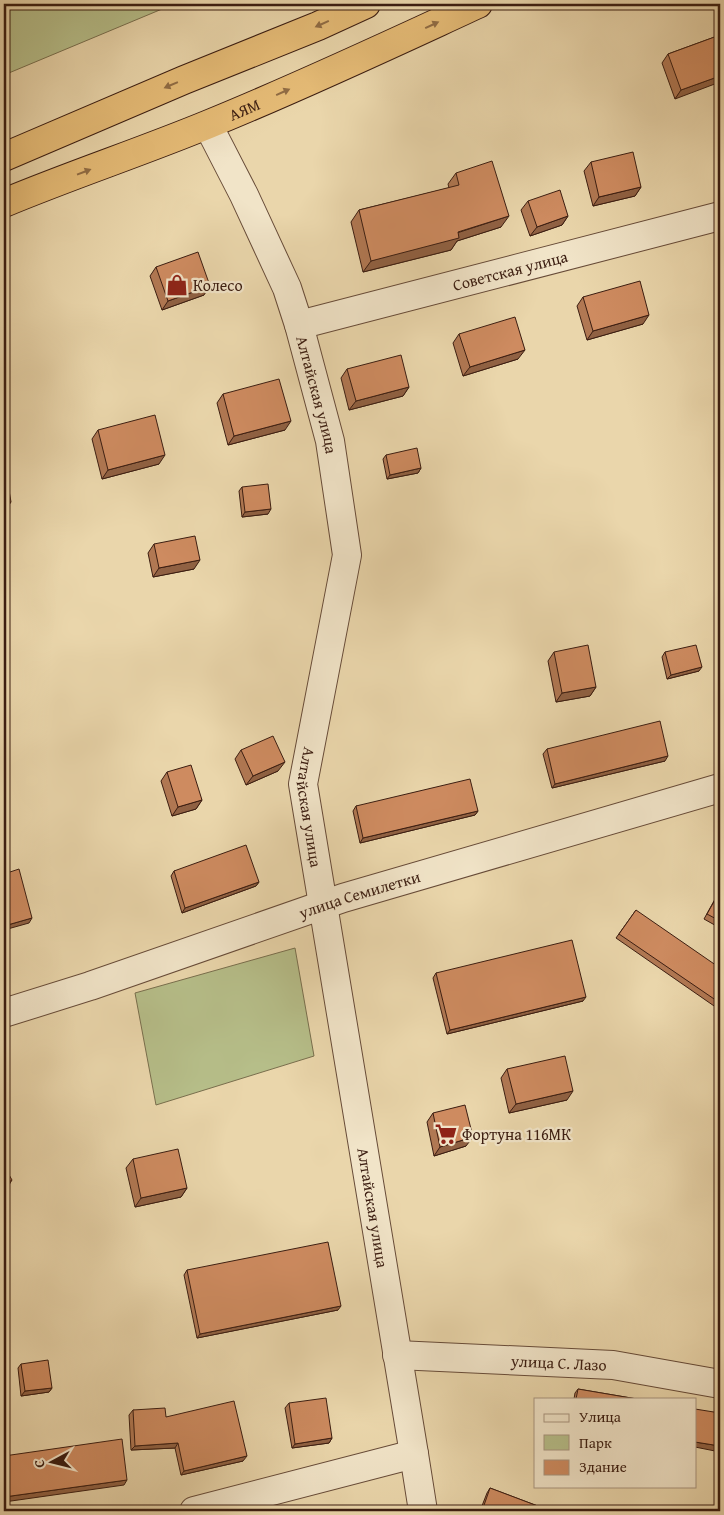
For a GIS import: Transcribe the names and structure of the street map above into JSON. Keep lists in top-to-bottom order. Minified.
{"streets":{"highway":["АЯМ"],"street":["Советская улица","Алтайская улица","улица Семилетки","улица С. Лазо"]},"crossings":[["АЯМ","Алтайская улица"],["Советская улица","Алтайская улица"],["Алтайская улица","улица Семилетки"],["Алтайская улица","улица С. Лазо"]],"places":{"shop":["Колесо"],"supermarket":["Фортуна 116МК"]},"legend":["Улица","Парк","Здание"],"north":"left"}
